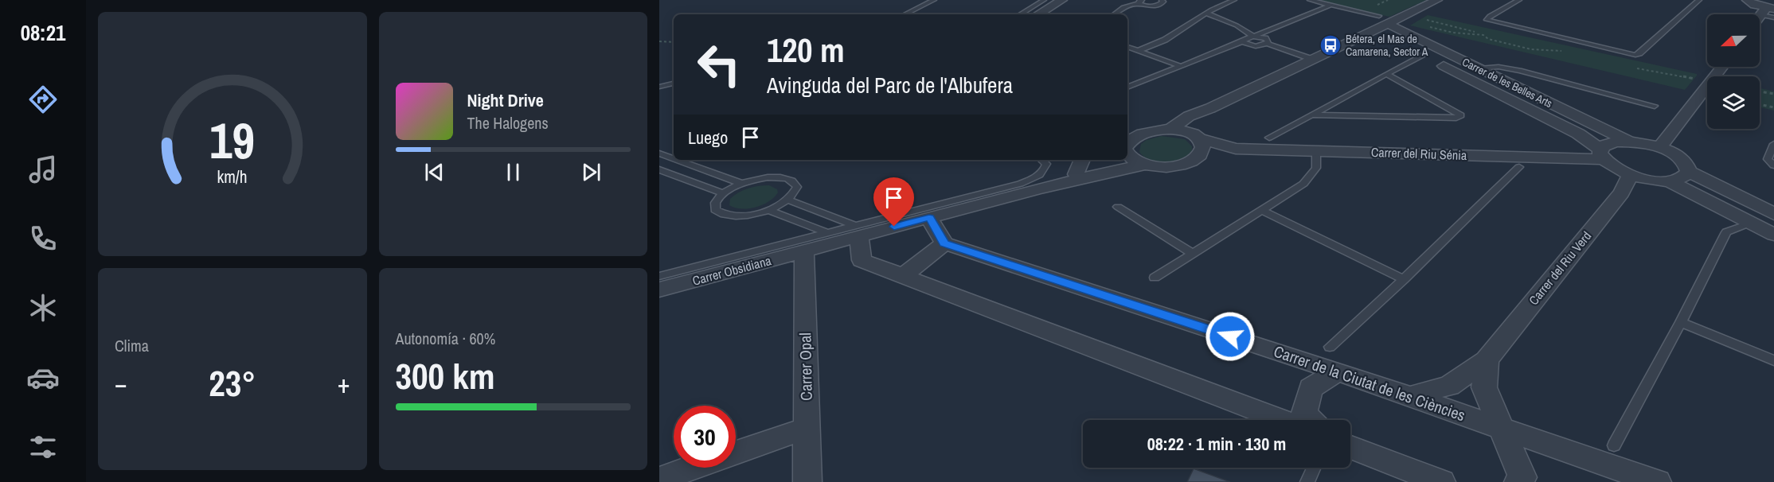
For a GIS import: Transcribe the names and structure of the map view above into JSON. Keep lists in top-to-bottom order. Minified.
{"streets":{"street":["Carrer de les Belles Arts","Carrer del Riu Sénia","Carrer del Riu Verd","Carrer Obsidiana","Carrer Opal","Carrer de la Ciutat de les Ciències"]},"crossings":[["Carrer de les Belles Arts","Carrer del Riu Sénia"],["Carrer de les Belles Arts","Carrer del Riu Verd"],["Carrer del Riu Verd","Carrer de la Ciutat de les Ciències"],["Carrer Obsidiana","Carrer Opal"]],"places":{"bus stop":["Bétera, el Mas de Camarena, Sector A"]},"north":"left","page":{"tabs":"08:21","turn":["120 m","Avinguda del Parc de l'Albufera"],"song":["Night Drive","The Halogens"],"then":"Luego","tile":["Clima",["Autonomía · 60%","300 km"]],"heat":["−","23°","+"],"limit":"30","trip":"08:22 · 1 min · 130 m","gauge":["19","km/h"]}}
